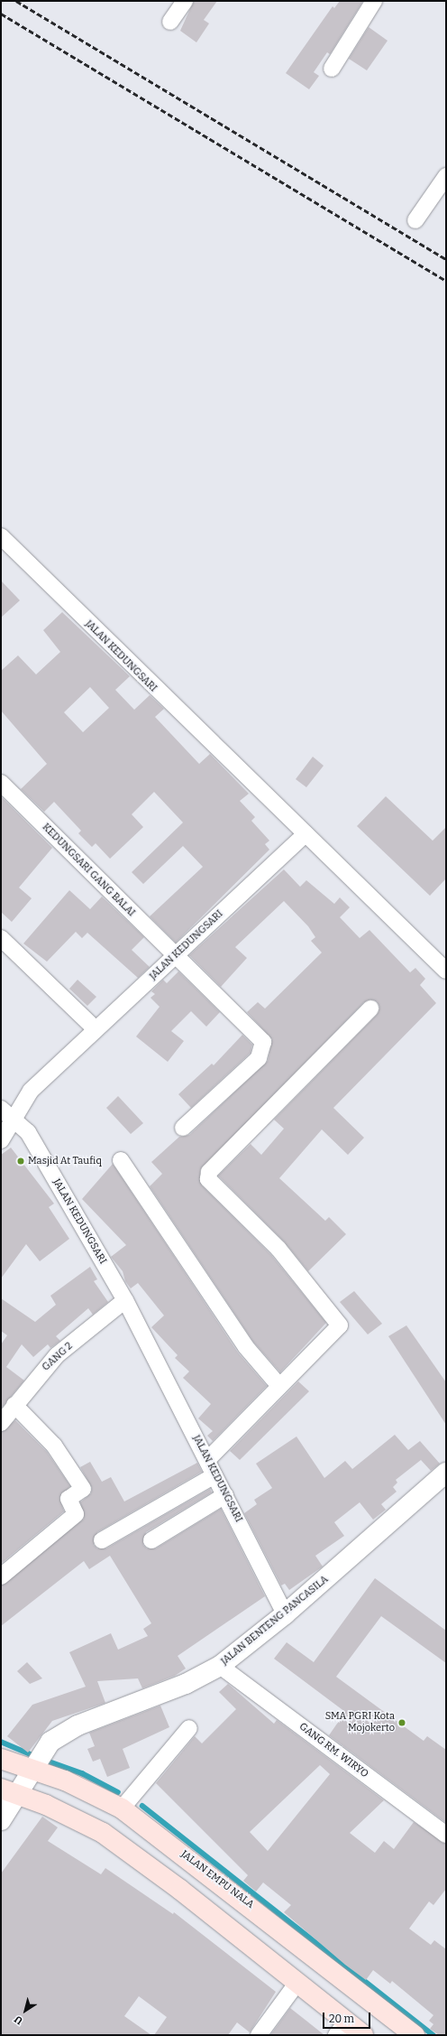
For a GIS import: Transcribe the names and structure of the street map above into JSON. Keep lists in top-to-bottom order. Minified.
{"streets":{"main road":["JALAN EMPU NALA"],"street":["JALAN KEDUNGSARI","KEDUNGSARI GANG BALAI","GANG 2","JALAN BENTENG PANCASILA","GANG RM. WIRYO"]},"crossings":[["JALAN KEDUNGSARI","KEDUNGSARI GANG BALAI"],["JALAN KEDUNGSARI","GANG 2"],["JALAN KEDUNGSARI","JALAN BENTENG PANCASILA"],["JALAN BENTENG PANCASILA","GANG RM. WIRYO"],["JALAN BENTENG PANCASILA","JALAN EMPU NALA"]],"places":["Masjid At Taufiq","SMA PGRI Kota Mojokerto"],"scale_bar":"20 m","north":"bottom left"}
